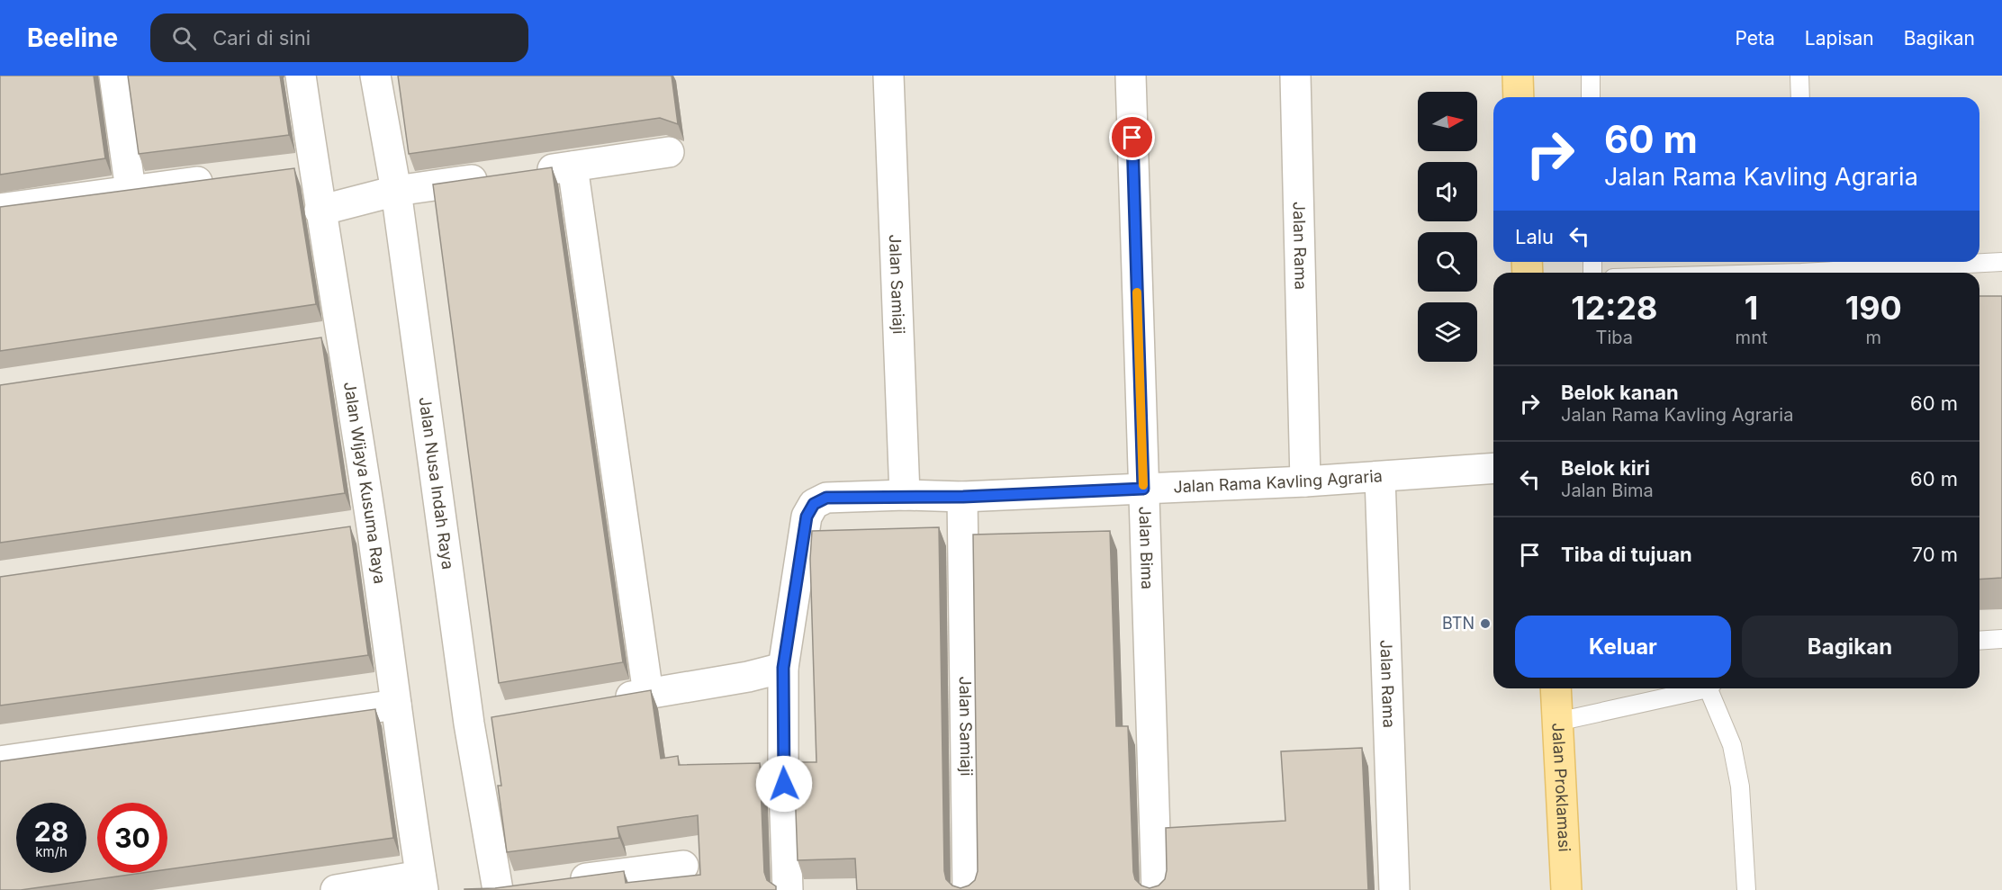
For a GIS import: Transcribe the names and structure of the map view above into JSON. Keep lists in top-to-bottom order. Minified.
{"streets":{"main road":["Jalan Proklamasi"],"street":["Jalan Rama","Jalan Samiaji","Jalan Rama Kavling Agraria","Jalan Wijaya Kusuma Raya","Jalan Nusa Indah Raya","Jalan Bima"]},"crossings":[["Jalan Rama","Jalan Rama Kavling Agraria"],["Jalan Samiaji","Jalan Rama Kavling Agraria"],["Jalan Rama Kavling Agraria","Jalan Bima"]],"places":["BTN"],"north":"right","page":{"header":"Beeline","search":"Cari di sini","nav":["Peta","Lapisan","Bagikan"],"turn":["60 m","Jalan Rama Kavling Agraria"],"then":"Lalu","eta":["12:28","Tiba","1","mnt","190","m"],"list":[{"name":"Belok kanan","note":"Jalan Rama Kavling Agraria","value":"60 m"},{"name":"Belok kiri","note":"Jalan Bima","value":"60 m"},{"name":"Tiba di tujuan","value":"70 m"}],"buttons":["Keluar","Bagikan"],"speed":"28 km/h","limit":"30"}}
